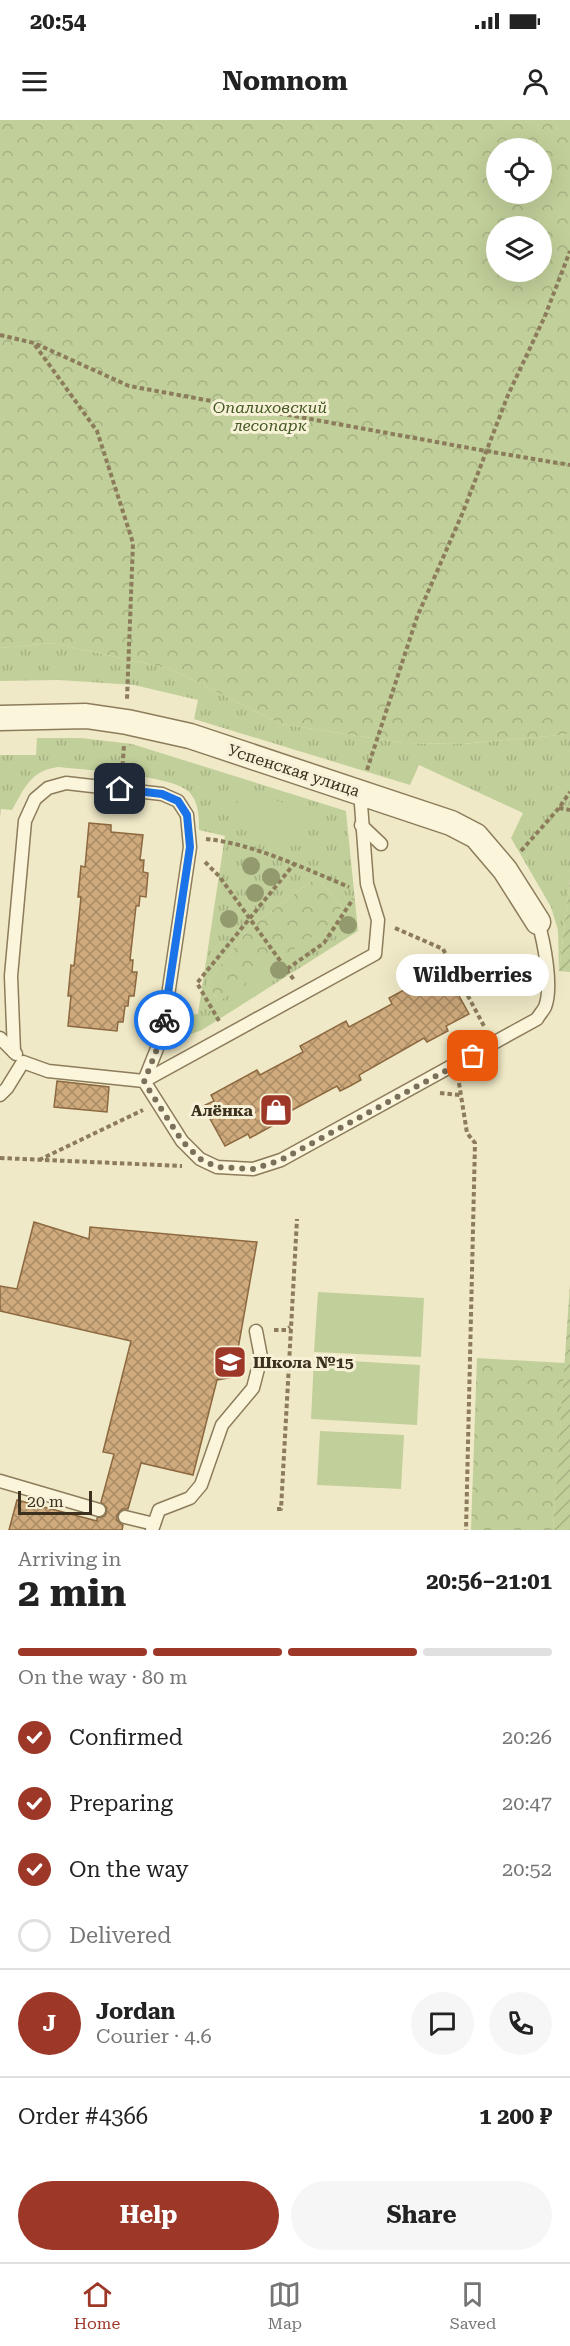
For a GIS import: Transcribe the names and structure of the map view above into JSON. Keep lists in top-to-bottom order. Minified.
{"streets":{"street":["Успенская улица"]},"parks":["Опалиховский лесопарк"],"places":{"other":["Wildberries"],"shop":["Алёнка"],"school or university":["Школа №15"]},"scale_bar":"20 m","page":{"status":"20:54","header":"Nomnom","bubble":"Wildberries","scale":"20 m","heading":["2 min","Arriving in","20:56–21:01"],"panel":["Jordan","Courier · 4.6","Order #4366","1 200 ₽"],"bar":"On the way · 80 m","list":[["Confirmed","20:26"],["Preparing","20:47"],["On the way","20:52"],"Delivered"],"round":"J","buttons":["Help","Share"],"tabs":["Home","Map","Saved"]}}
